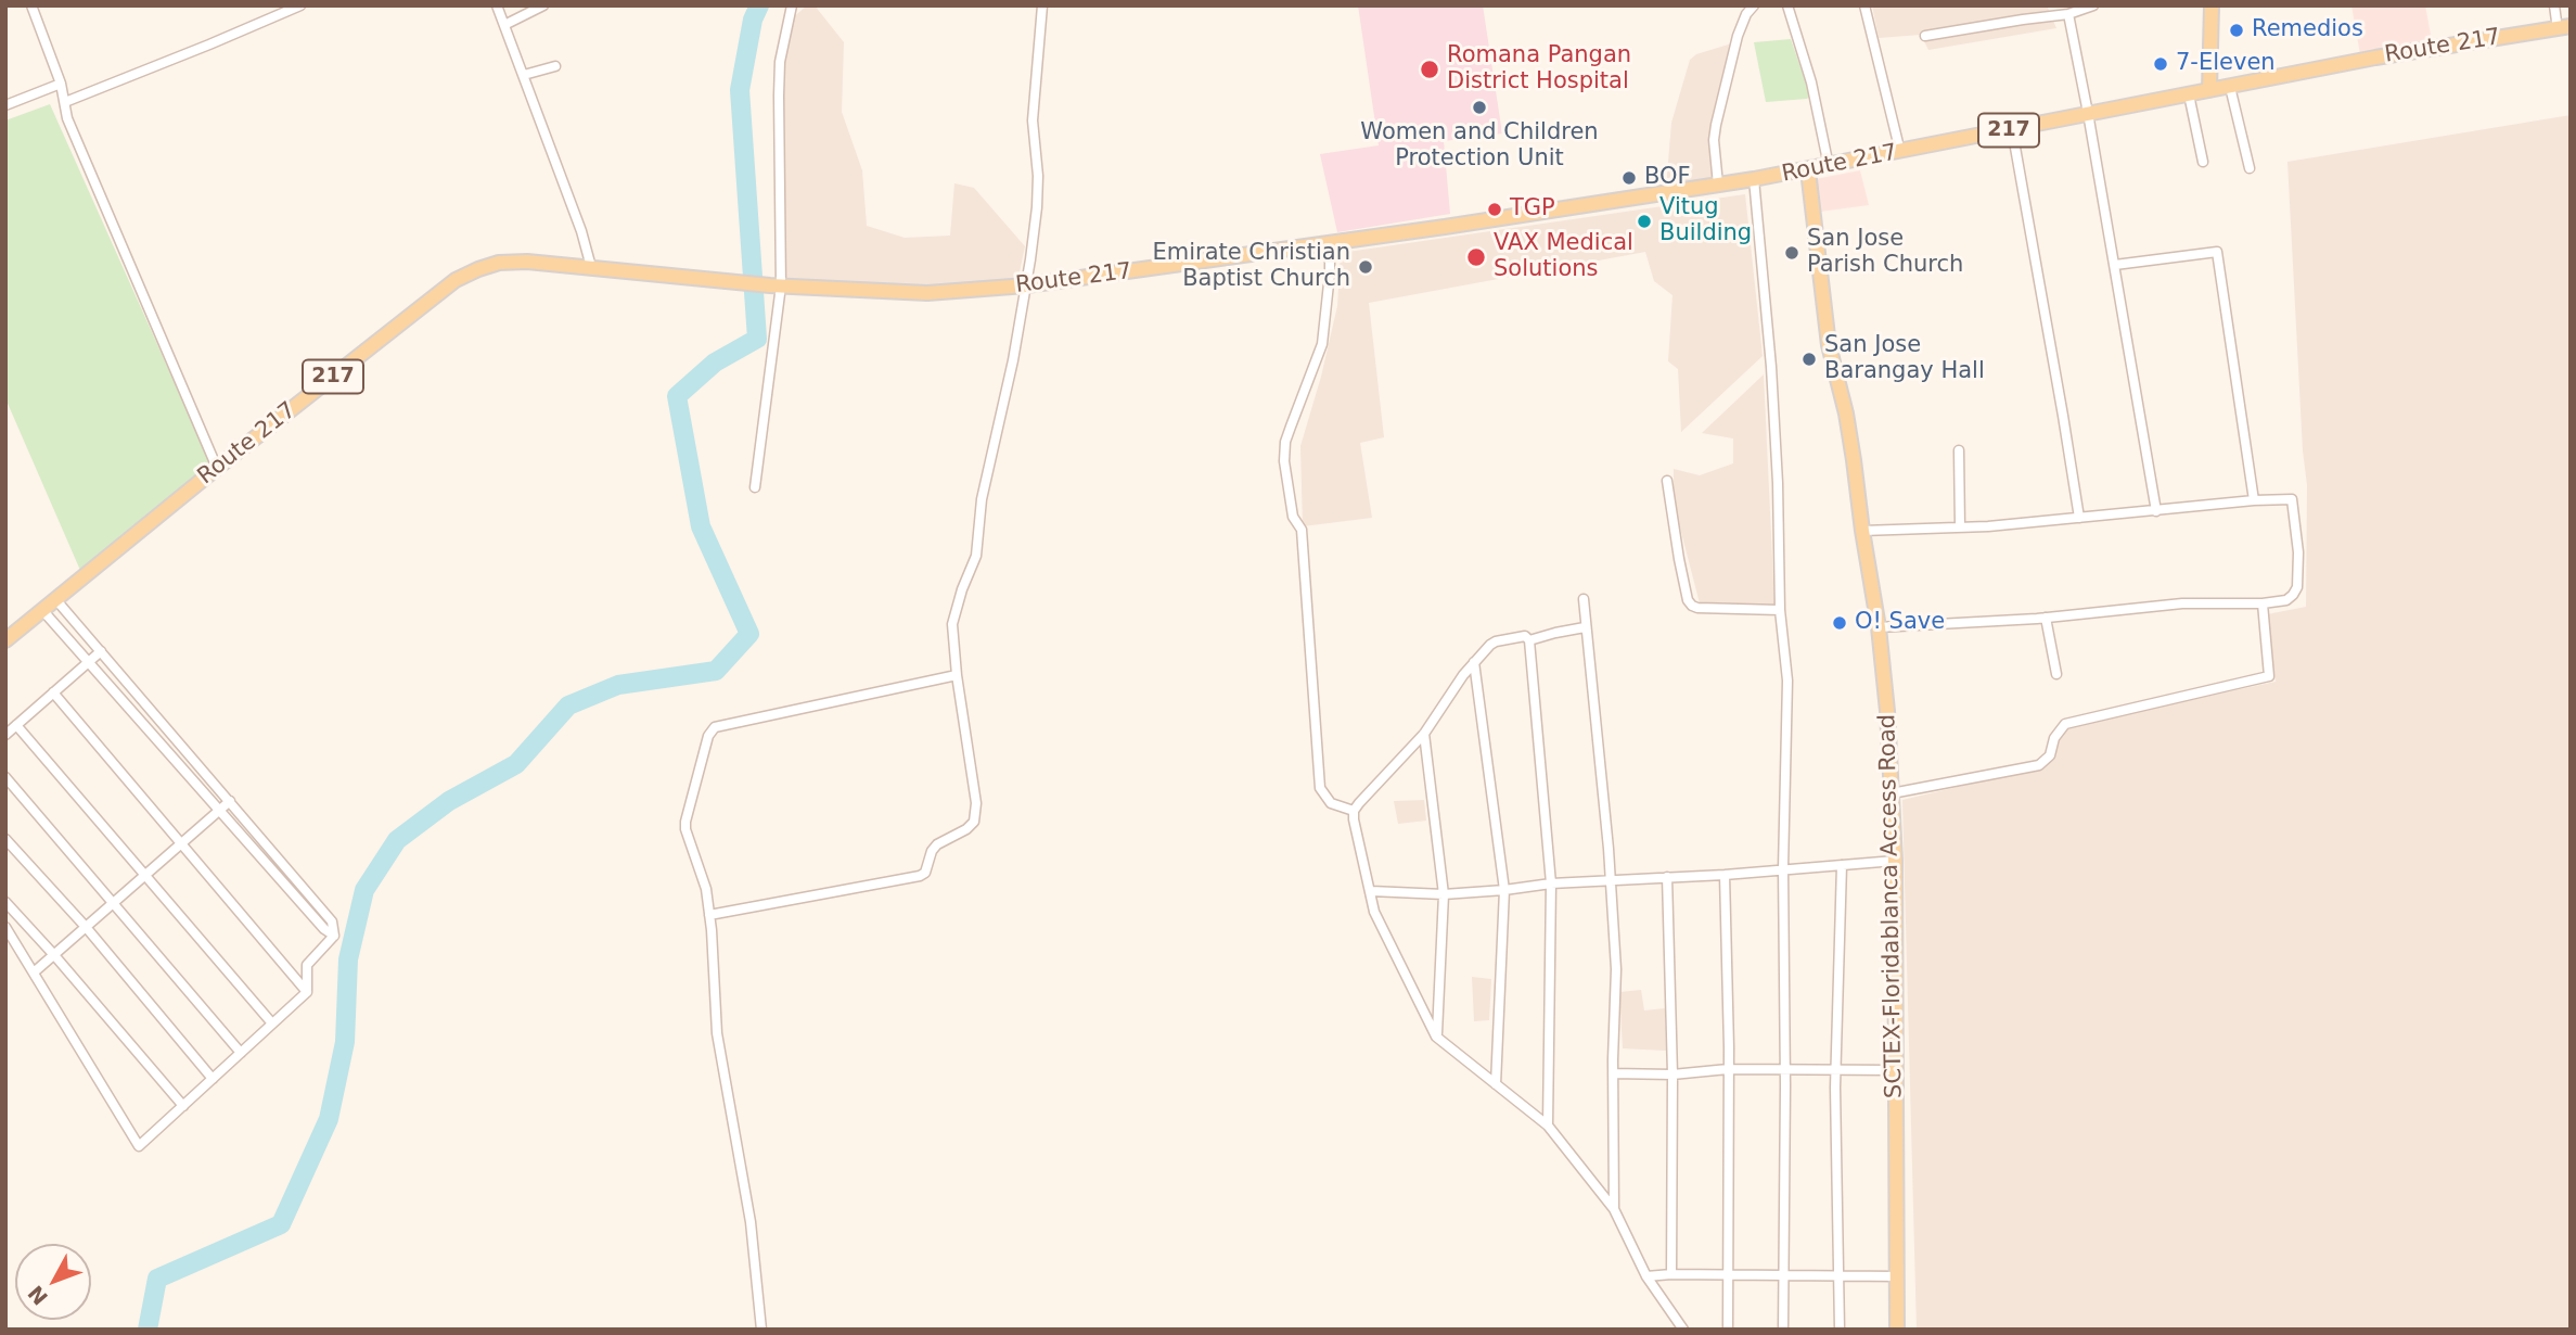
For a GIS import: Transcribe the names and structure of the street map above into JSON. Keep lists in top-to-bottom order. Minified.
{"streets":{"main road":["Route 217","217","SCTEX-Floridablanca Access Road"]},"crossings":[["Route 217","SCTEX-Floridablanca Access Road"]],"places":["Remedios","7-Eleven","Romana Pangan District Hospital","Women and Children Protection Unit","BOF","TGP","Vitug Building","San Jose Parish Church","VAX Medical Solutions","Emirate Christian Baptist Church","San Jose Barangay Hall","O! Save"],"north":"bottom left"}
